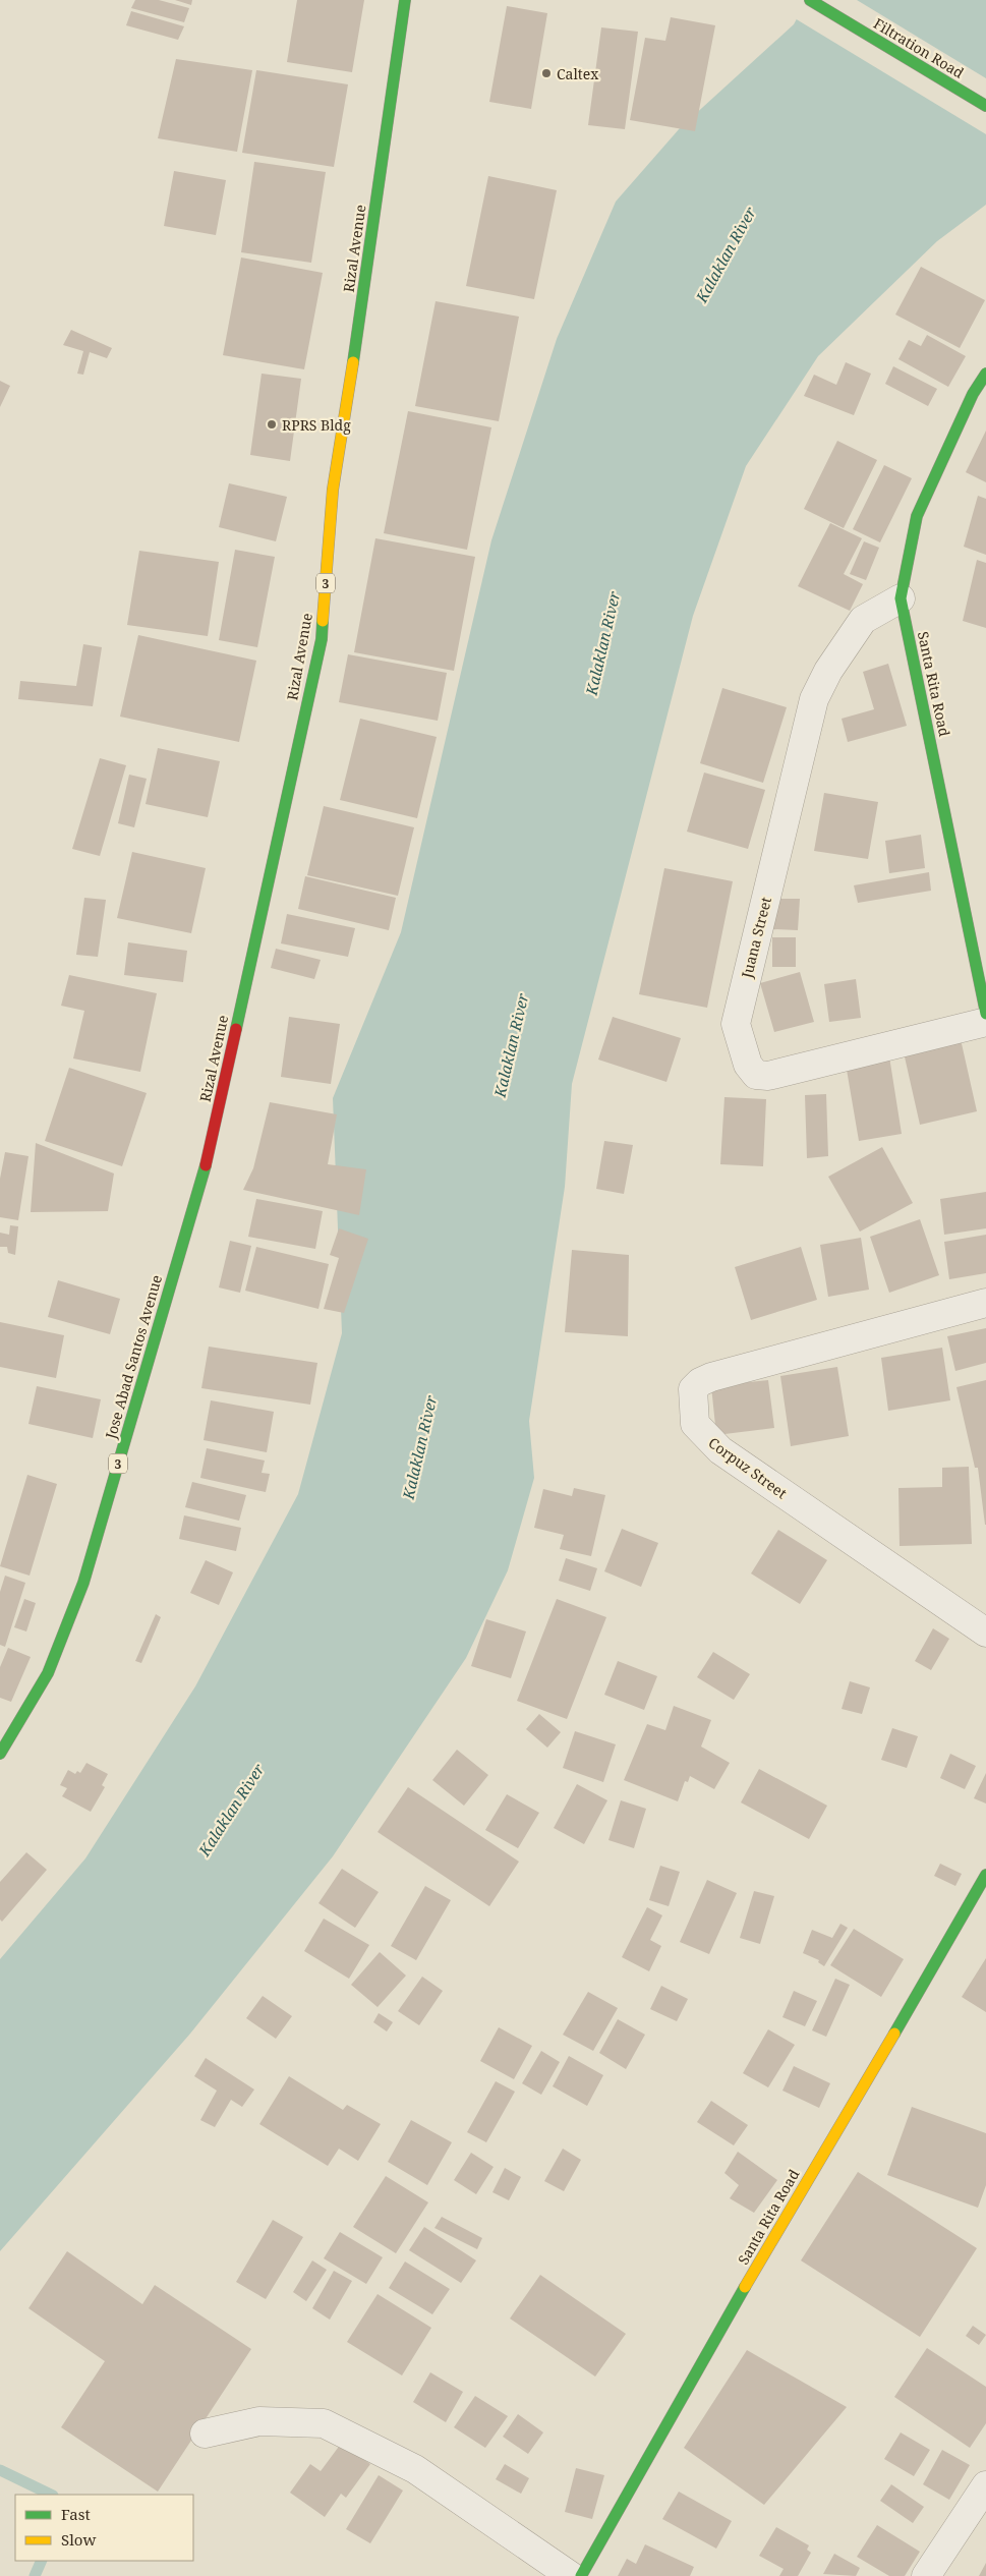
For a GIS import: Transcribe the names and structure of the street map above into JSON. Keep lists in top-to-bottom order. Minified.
{"streets":{"main road":["Filtration Road","Rizal Avenue","3","Santa Rita Road","Jose Abad Santos Avenue"],"street":["Juana Street","Corpuz Street"]},"crossings":[["Rizal Avenue","Jose Abad Santos Avenue"],["Santa Rita Road","Juana Street"]],"water":["Kalaklan River"],"places":["Caltex","RPRS Bldg"],"legend":["Fast","Slow"]}
